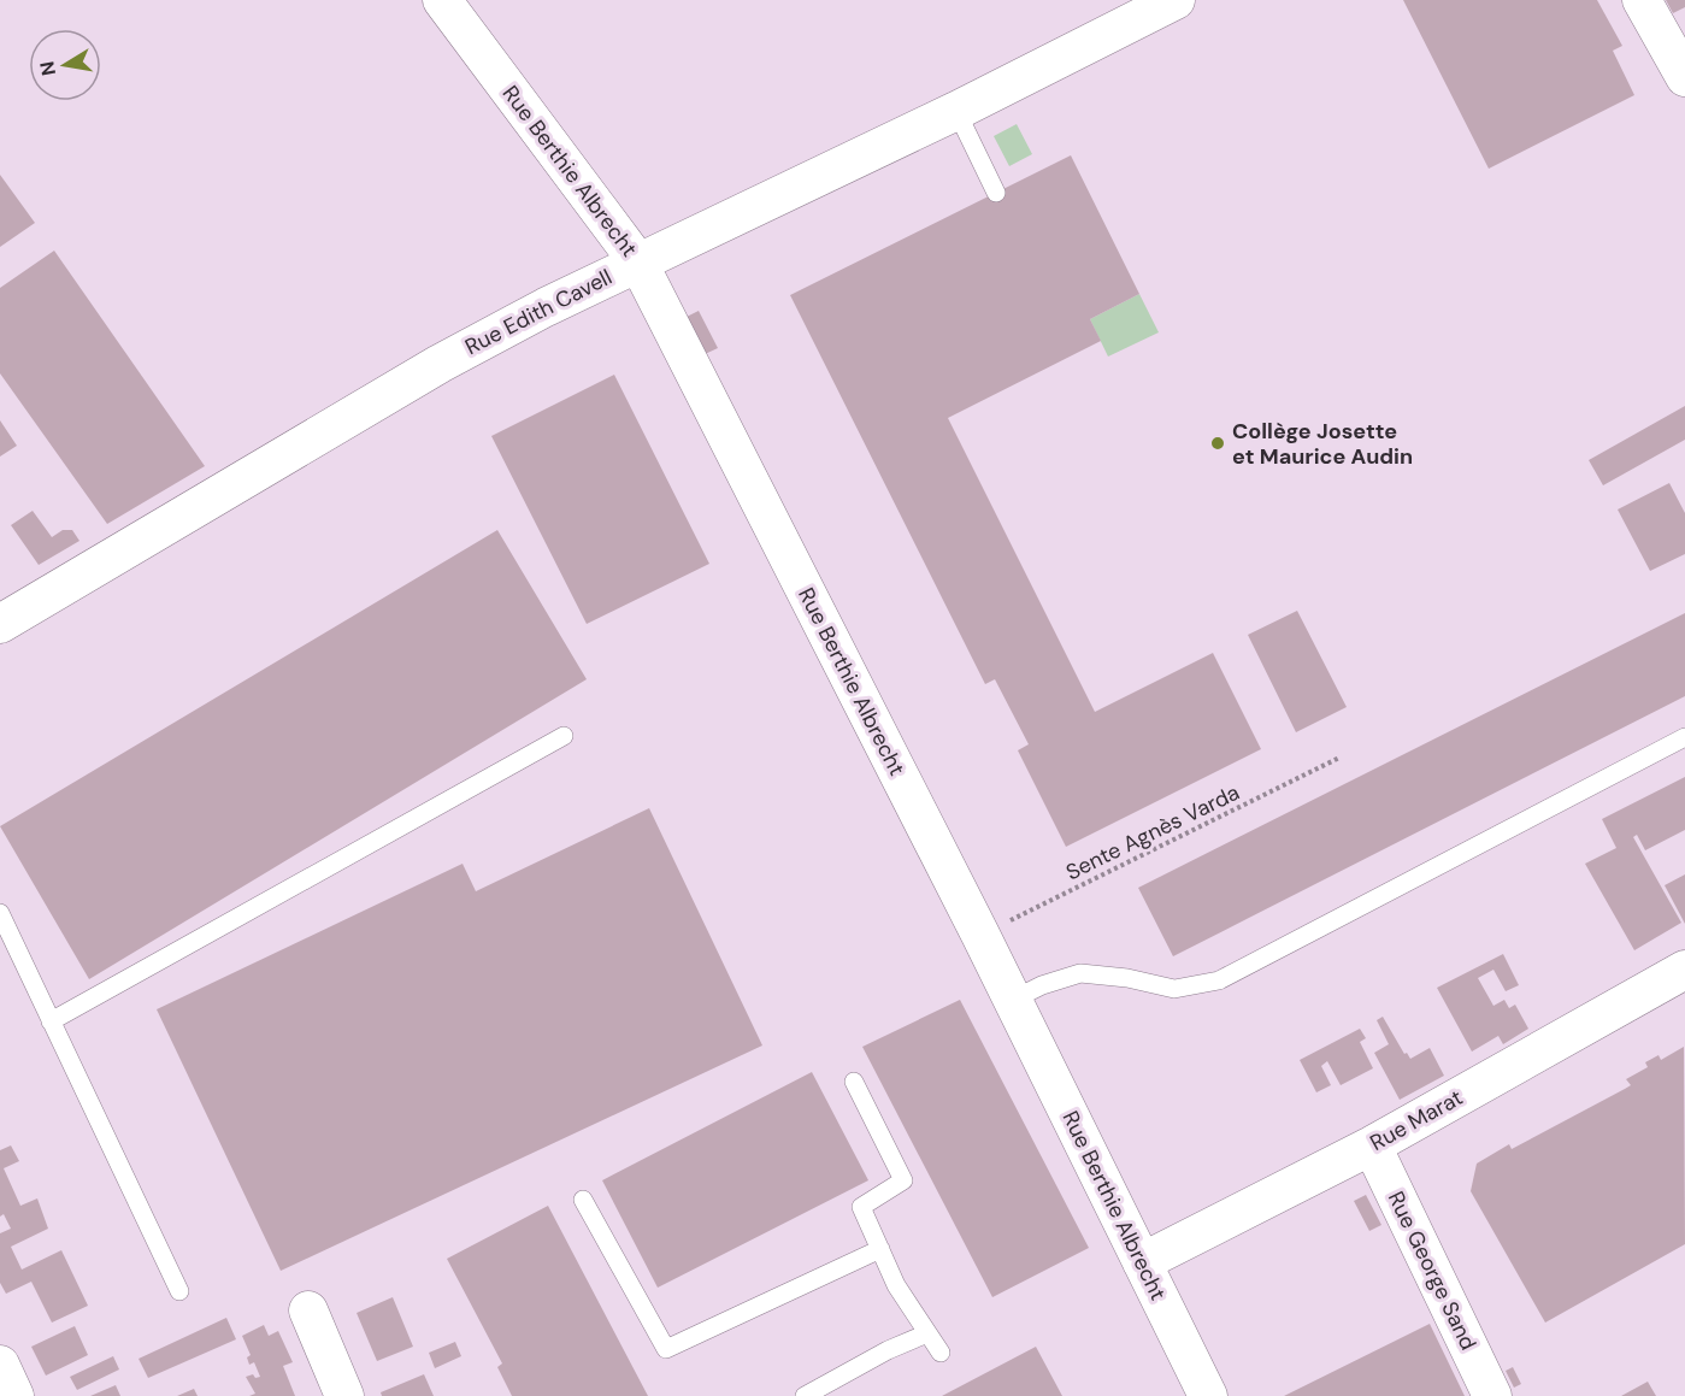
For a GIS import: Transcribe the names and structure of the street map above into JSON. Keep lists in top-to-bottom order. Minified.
{"streets":{"street":["Rue Berthie Albrecht","Rue Edith Cavell","Rue Marat","Rue George Sand"],"path":["Sente Agnès Varda"]},"crossings":[["Rue Berthie Albrecht","Rue Edith Cavell"],["Rue Berthie Albrecht","Sente Agnès Varda"],["Rue Berthie Albrecht","Rue Marat"],["Rue Marat","Rue George Sand"]],"places":["Collège Josette et Maurice Audin"],"north":"left"}
